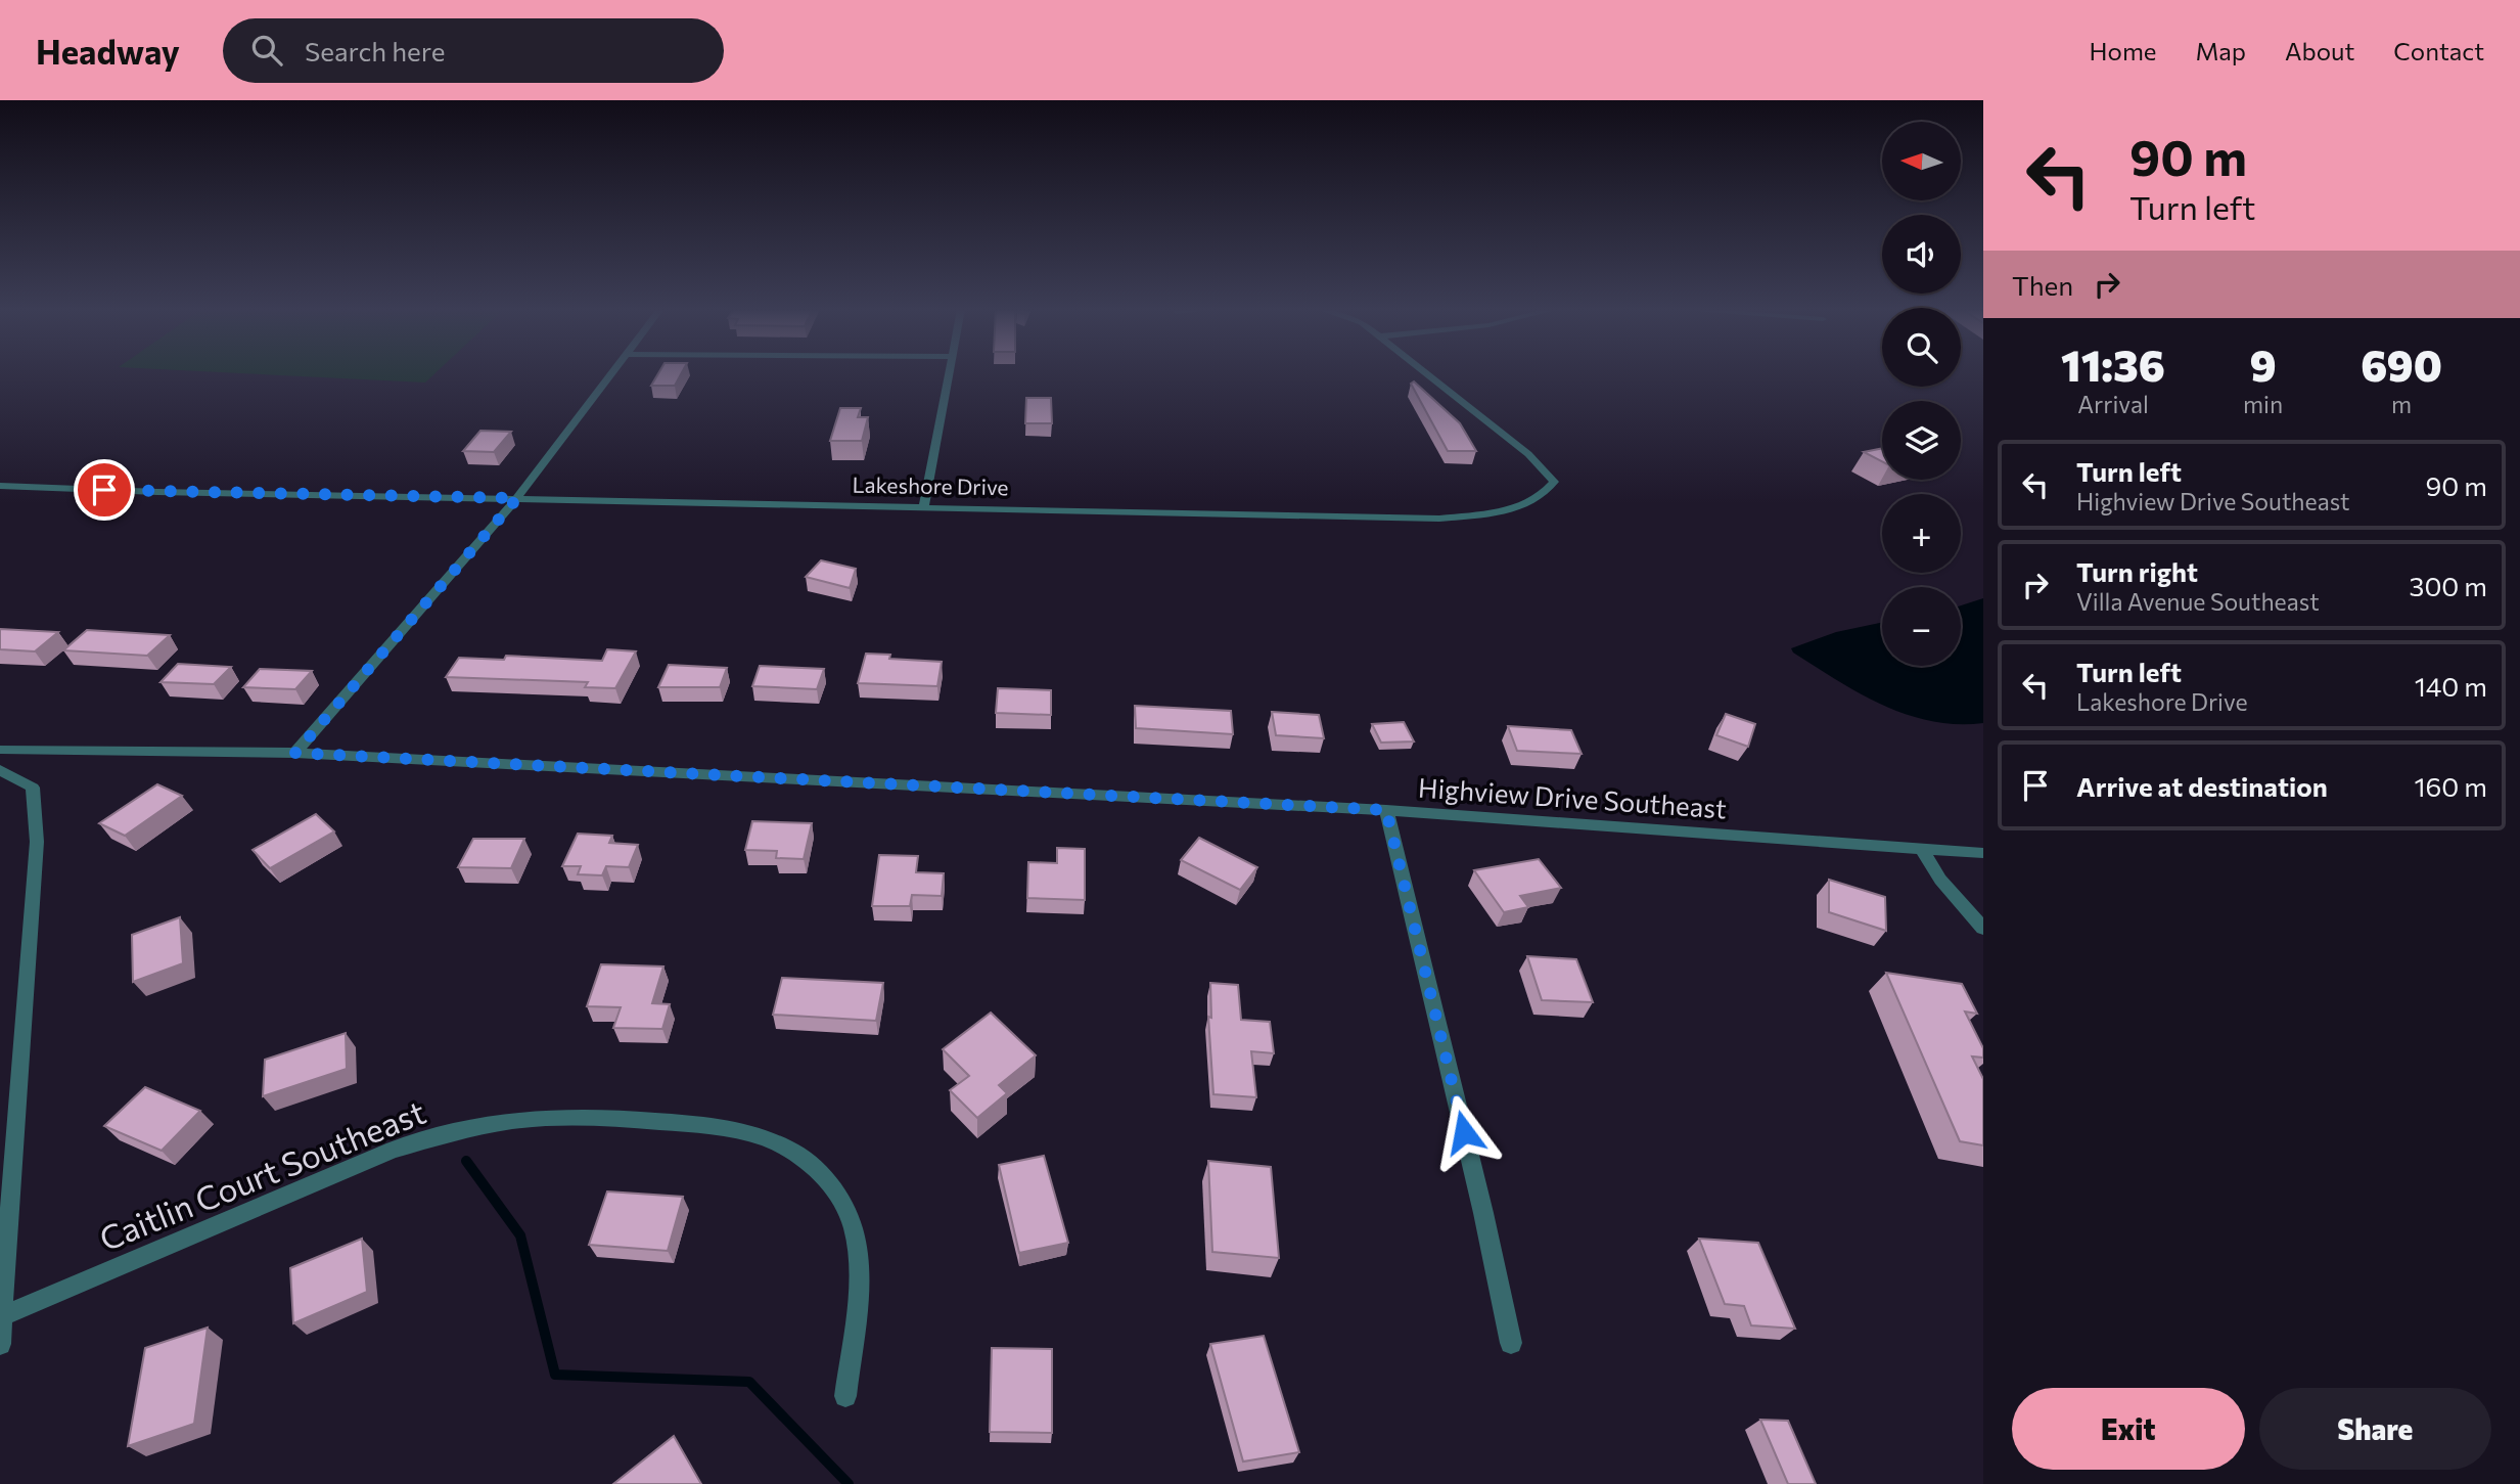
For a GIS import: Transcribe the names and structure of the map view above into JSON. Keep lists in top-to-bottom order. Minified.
{"streets":{"street":["Lakeshore Drive","Highview Drive Southeast","Caitlin Court Southeast"]},"north":"left","page":{"header":"Headway","search":"Search here","nav":["Home","Map","About","Contact"],"turn":["90 m","Turn left"],"map_buttons":["+","−"],"then":"Then","eta":["11:36","Arrival","9","min","690","m"],"list":[{"name":"Turn left","note":"Highview Drive Southeast","value":"90 m"},{"name":"Turn right","note":"Villa Avenue Southeast","value":"300 m"},{"name":"Turn left","note":"Lakeshore Drive","value":"140 m"},{"name":"Arrive at destination","value":"160 m"}],"buttons":["Exit","Share"]}}
